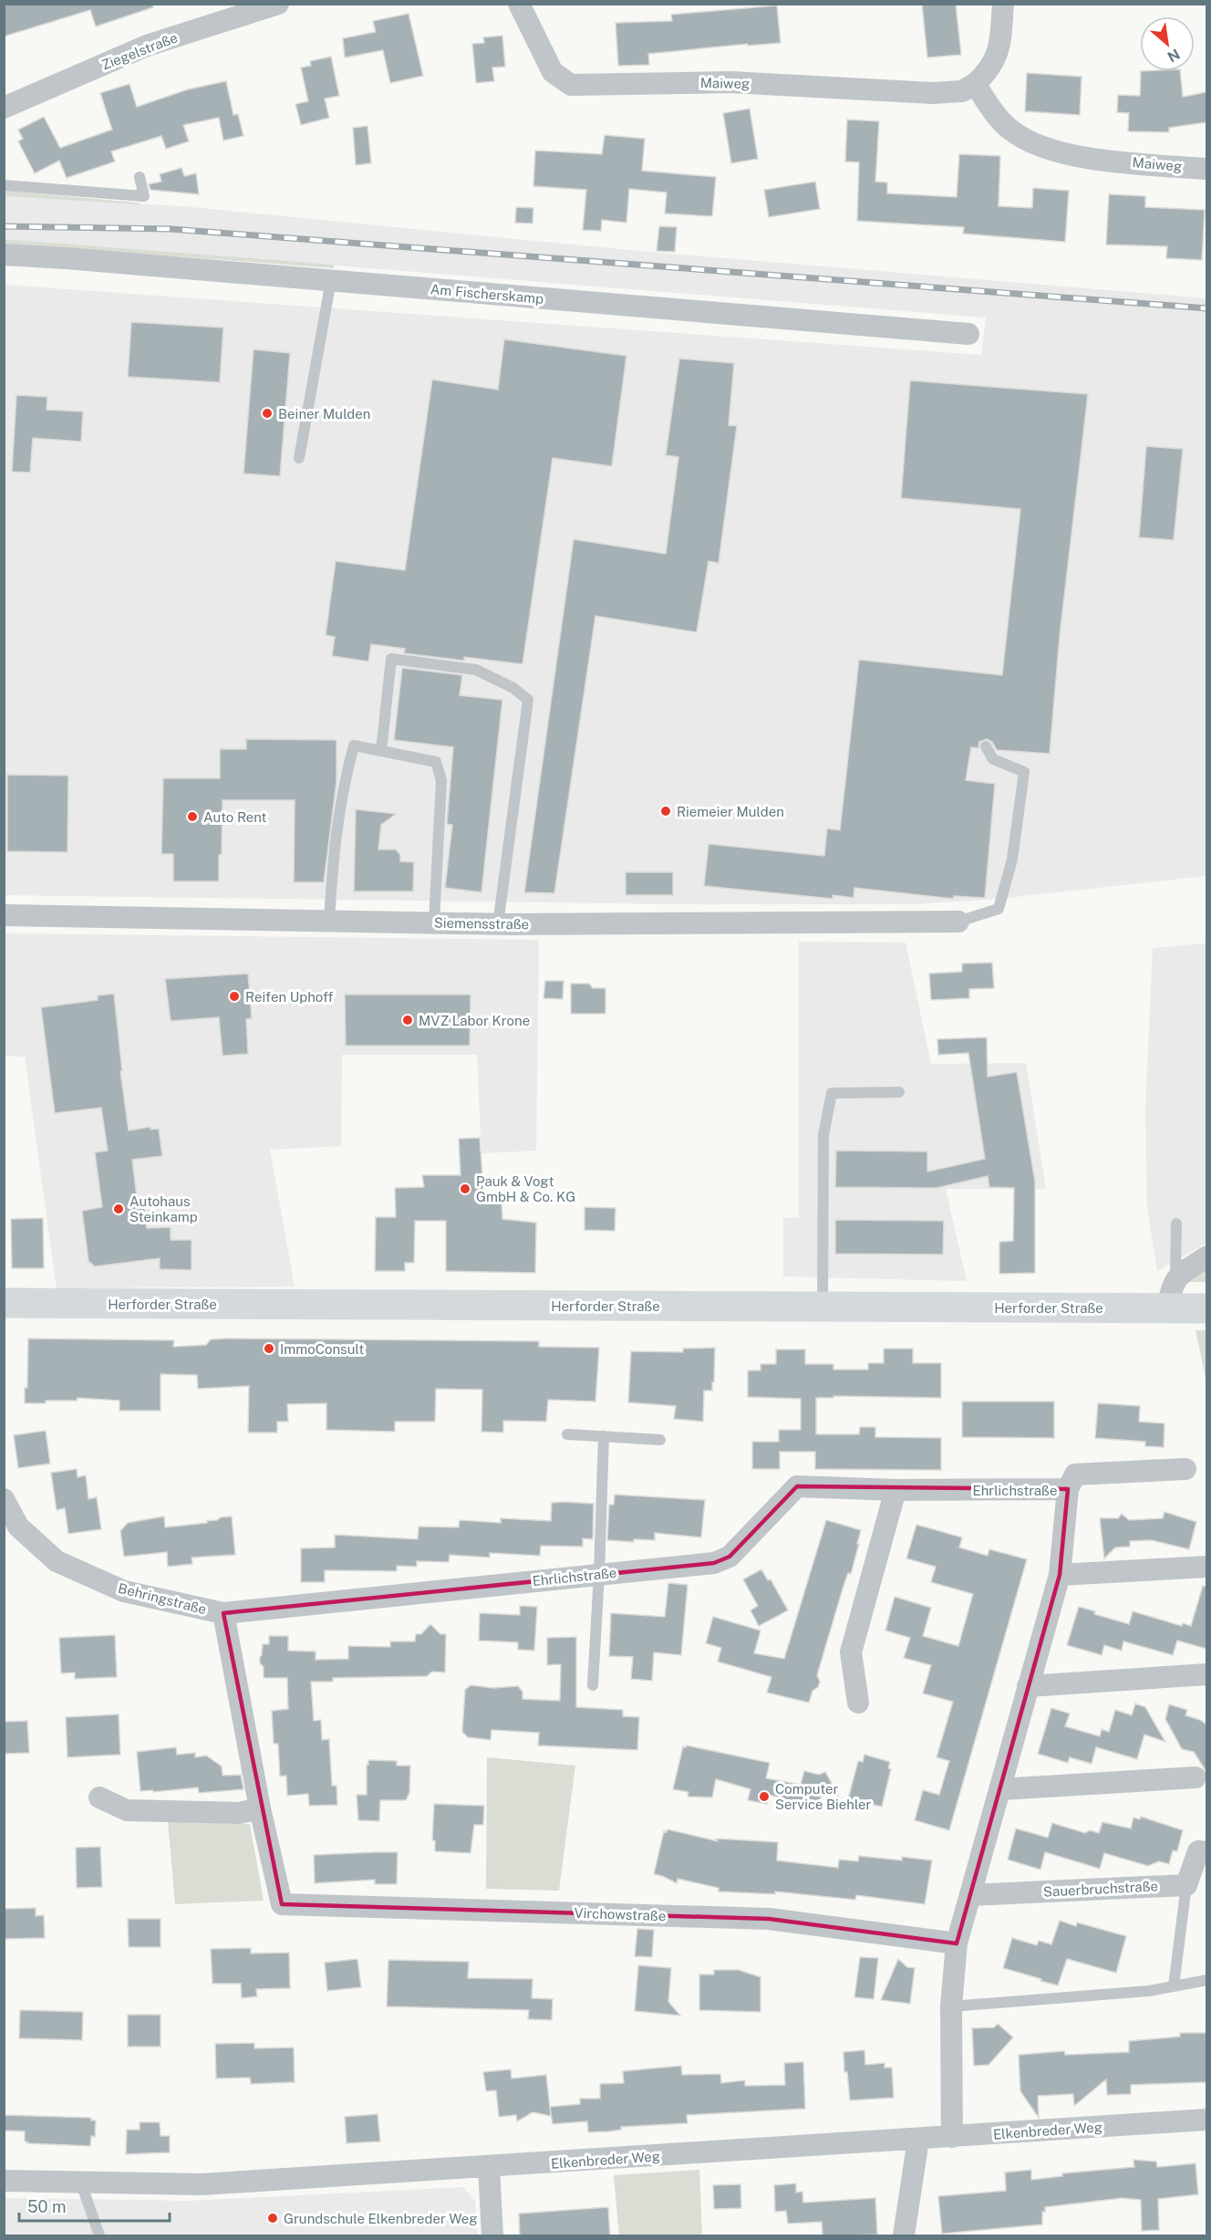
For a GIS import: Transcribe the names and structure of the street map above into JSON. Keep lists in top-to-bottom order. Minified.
{"streets":{"main road":["Herforder Straße"],"street":["Ziegelstraße","Maiweg","Am Fischerskamp","Siemensstraße","Ehrlichstraße","Behringstraße","Sauerbruchstraße","Virchowstraße","Elkenbreder Weg"]},"crossings":[["Ehrlichstraße","Behringstraße"],["Behringstraße","Virchowstraße"]],"places":["Beiner Mulden","Riemeier Mulden","Auto Rent","Reifen Uphoff","MVZ Labor Krone","Pauk & Vogt GmbH & Co. KG","Autohaus Steinkamp","ImmoConsult","Computer Service Biehler","Grundschule Elkenbreder Weg"],"scale_bar":"50 m","north":"bottom right"}
